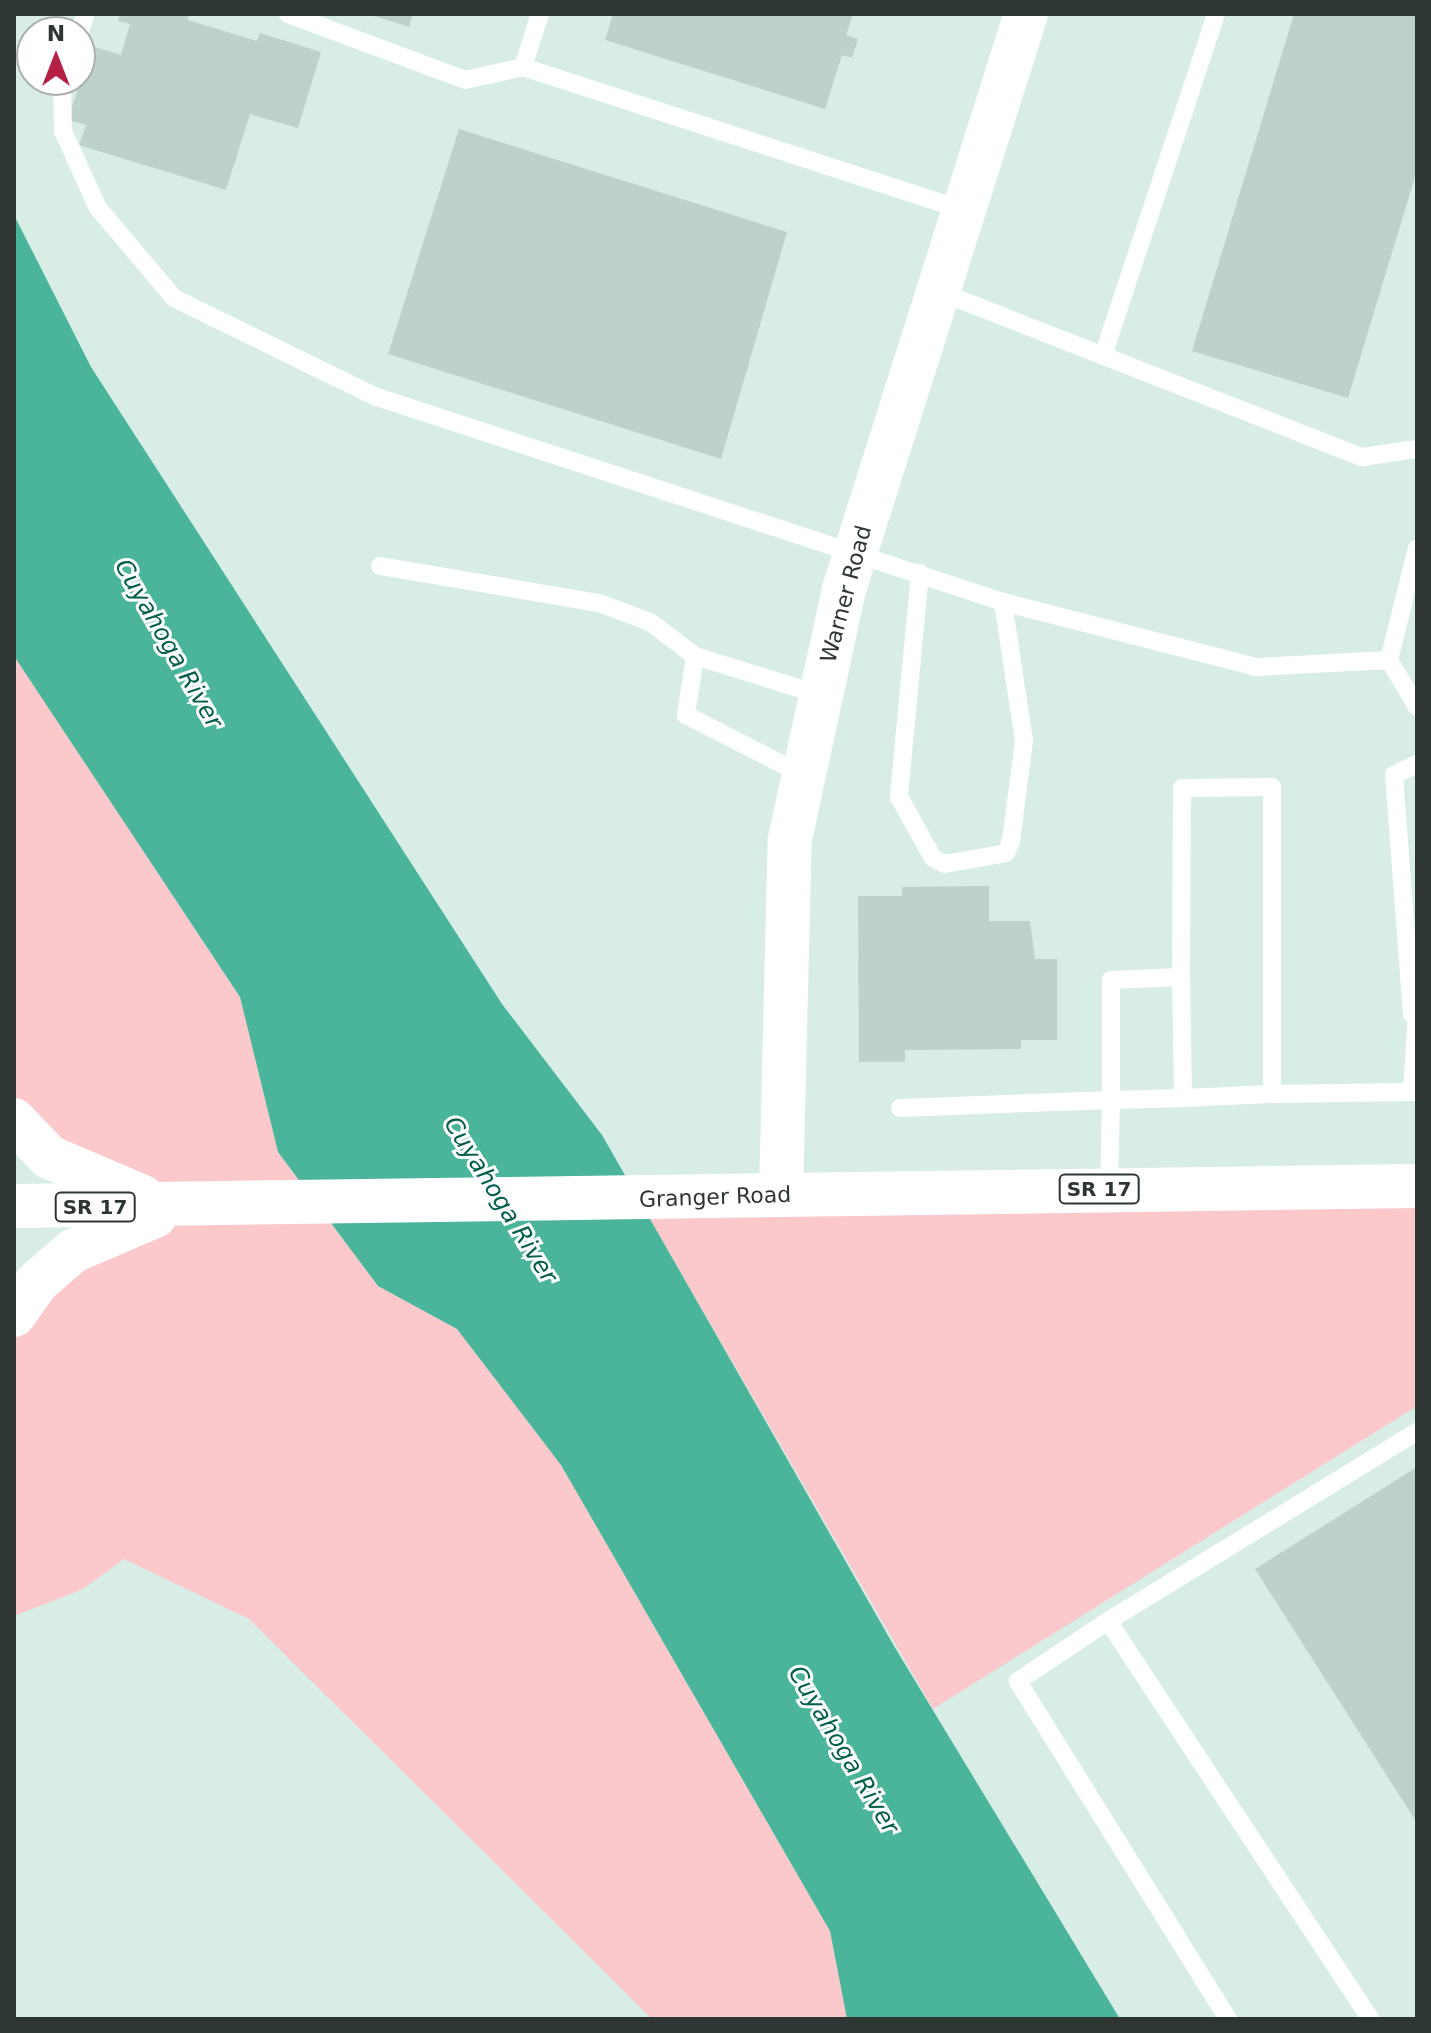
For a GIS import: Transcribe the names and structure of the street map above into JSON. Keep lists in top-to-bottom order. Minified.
{"streets":{"main road":["Warner Road","SR 17","Granger Road"]},"crossings":[["Warner Road","Granger Road"]],"water":["Cuyahoga River"],"north":"top"}
